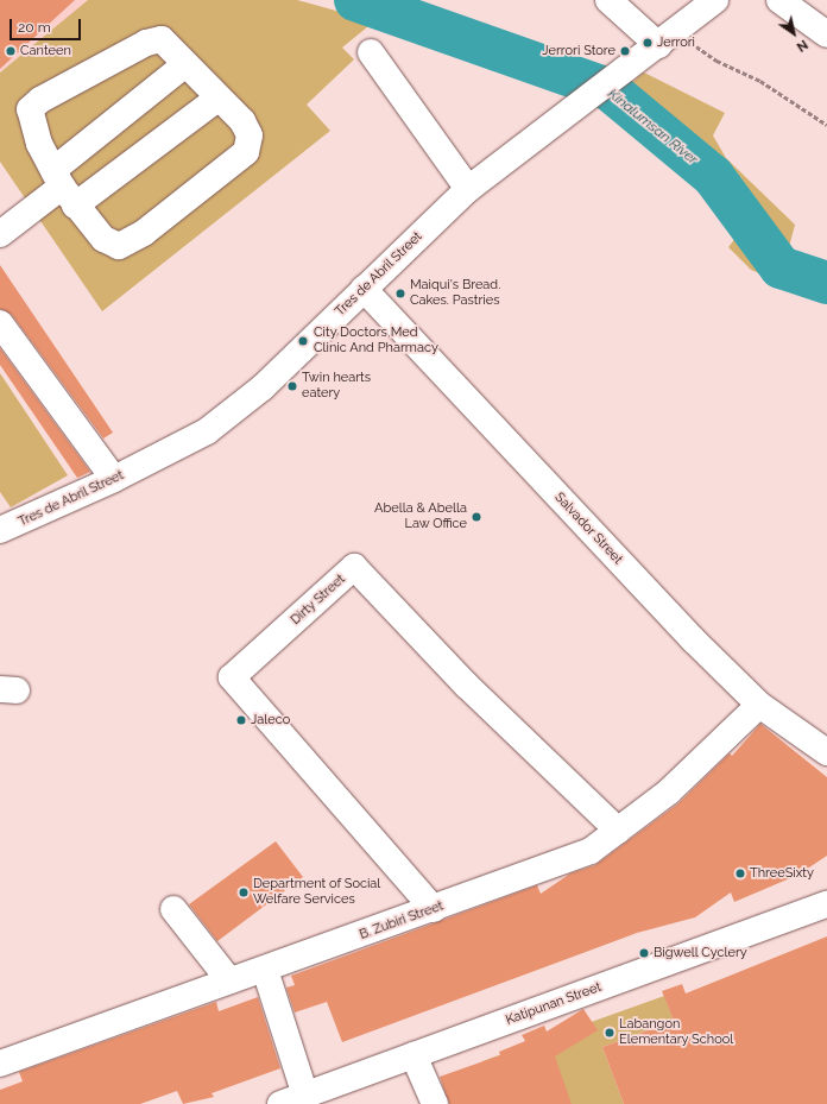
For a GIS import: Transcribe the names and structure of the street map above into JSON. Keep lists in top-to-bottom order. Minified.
{"streets":{"street":["Tres de Abril Street","Salvador Street","Dirty Street","B. Zubiri Street","Katipunan Street"]},"crossings":[["Tres de Abril Street","Salvador Street"],["Salvador Street","B. Zubiri Street"],["Dirty Street","B. Zubiri Street"]],"water":["Kinalumsan River"],"places":["Jerrori","Canteen","Jerrori Store","Maiqui's Bread. Cakes. Pastries","City Doctors Med Clinic And Pharmacy","Twin hearts eatery","Abella & Abella Law Office","Jaleco","ThreeSixty","Department of Social Welfare Services","Bigwell Cyclery","Labangon Elementary School"],"scale_bar":"20 m","north":"bottom right"}
